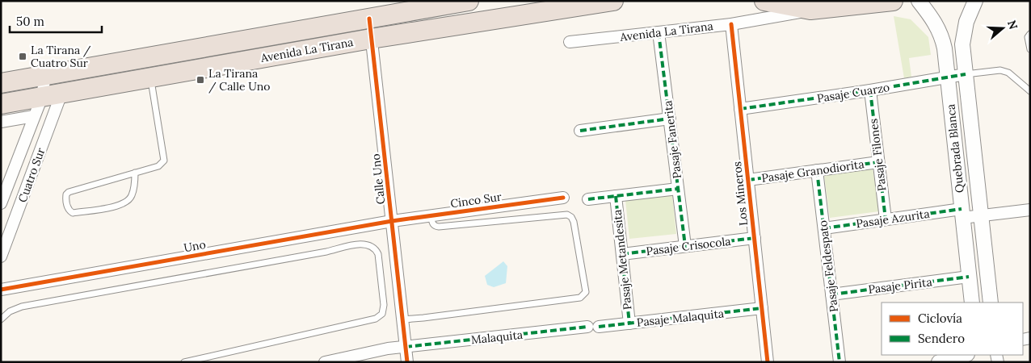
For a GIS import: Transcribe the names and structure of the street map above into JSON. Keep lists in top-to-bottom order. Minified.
{"streets":{"highway":["Avenida La Tirana"],"street":["Pasaje Cuarzo","Pasaje Fanerita","Quebrada Blanca","Pasaje Filones","Pasaje Granodiorita","Cuatro Sur","Calle Uno","Los Mineros","Cinco Sur","Pasaje Azurita","Uno","Pasaje Crisocola","Pasaje Metandesita","Pasaje Feldespato","Pasaje Pirita","Pasaje Malaquita","Malaquita"]},"crossings":[["Avenida La Tirana","Pasaje Fanerita"],["Avenida La Tirana","Cuatro Sur"],["Avenida La Tirana","Calle Uno"],["Avenida La Tirana","Los Mineros"],["Pasaje Cuarzo","Quebrada Blanca"],["Pasaje Cuarzo","Pasaje Filones"],["Pasaje Cuarzo","Los Mineros"],["Pasaje Fanerita","Pasaje Crisocola"],["Quebrada Blanca","Pasaje Azurita"],["Quebrada Blanca","Pasaje Pirita"],["Pasaje Filones","Pasaje Granodiorita"],["Pasaje Filones","Pasaje Azurita"],["Pasaje Granodiorita","Los Mineros"],["Pasaje Granodiorita","Pasaje Feldespato"],["Calle Uno","Cinco Sur"],["Calle Uno","Uno"],["Calle Uno","Malaquita"],["Los Mineros","Pasaje Crisocola"],["Los Mineros","Pasaje Malaquita"],["Cinco Sur","Uno"],["Pasaje Azurita","Pasaje Feldespato"],["Pasaje Crisocola","Pasaje Metandesita"],["Pasaje Metandesita","Pasaje Malaquita"],["Pasaje Feldespato","Pasaje Pirita"],["Pasaje Malaquita","Malaquita"]],"places":{"transit":["La Tirana / Cuatro Sur","La Tirana / Calle Uno"]},"legend":["Ciclovía","Sendero"],"scale_bar":"50 m","north":"right"}
